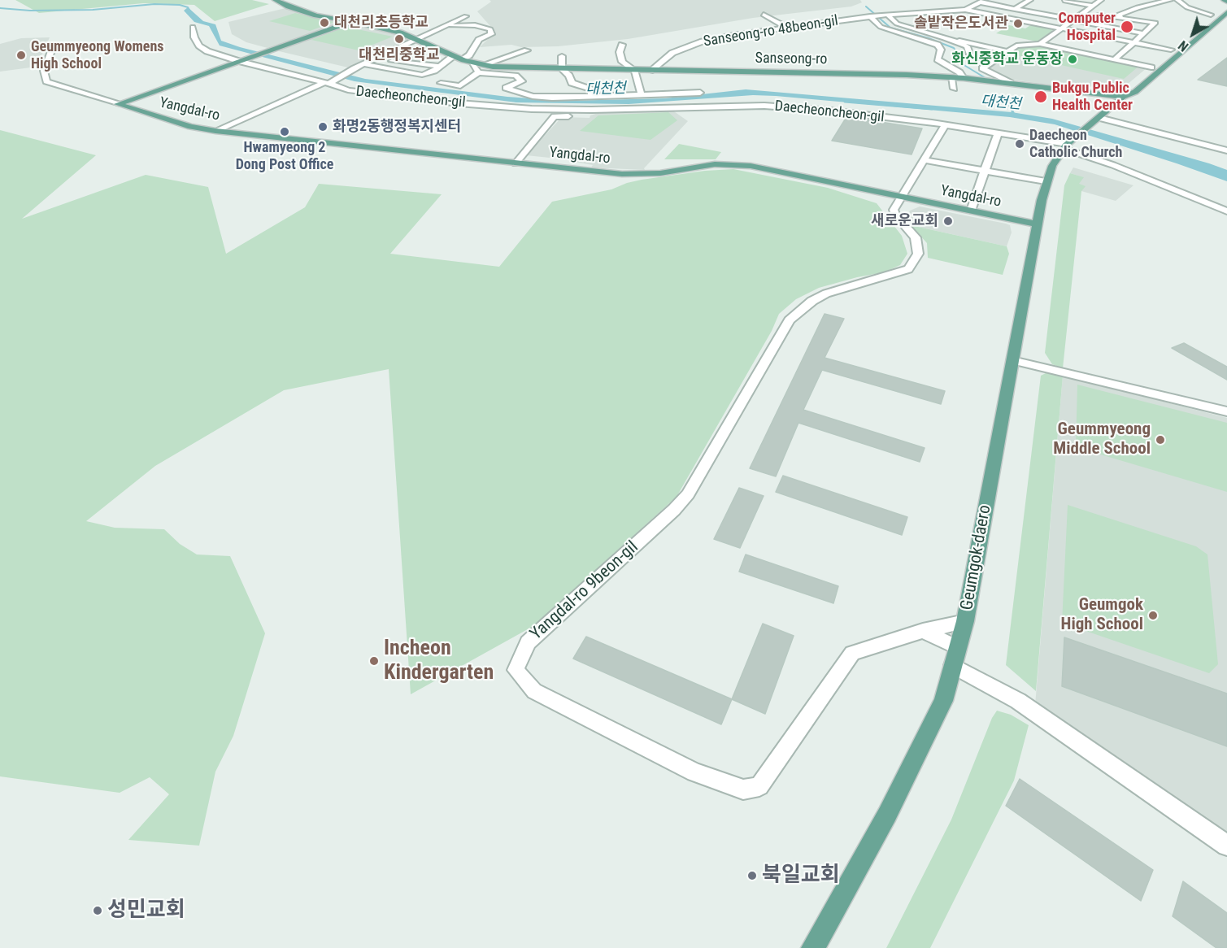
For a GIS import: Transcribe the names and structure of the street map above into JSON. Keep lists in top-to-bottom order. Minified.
{"streets":{"main road":["Sanseong-ro","Yangdal-ro","Geumgok-daero"],"street":["Sanseong-ro 48beon-gil","Daecheoncheon-gil","Yangdal-ro 9beon-gil"]},"crossings":[["Sanseong-ro 48beon-gil","Sanseong-ro"],["Sanseong-ro","Yangdal-ro"],["Daecheoncheon-gil","Yangdal-ro"],["Daecheoncheon-gil","Geumgok-daero"],["Yangdal-ro","Geumgok-daero"],["Yangdal-ro","Yangdal-ro 9beon-gil"],["Geumgok-daero","Yangdal-ro 9beon-gil"]],"water":["대천천"],"places":["대천리초등학교","솔밭작은도서관","Computer Hospital","대천리중학교","Geummyeong Womens High School","화신중학교 운동장","Bukgu Public Health Center","화명2동행정복지센터","Hwamyeong 2 Dong Post Office","Daecheon Catholic Church","새로운교회","Geummyeong Middle School","Geumgok High School","Incheon Kindergarten","북일교회","성민교회"],"north":"bottom left"}
